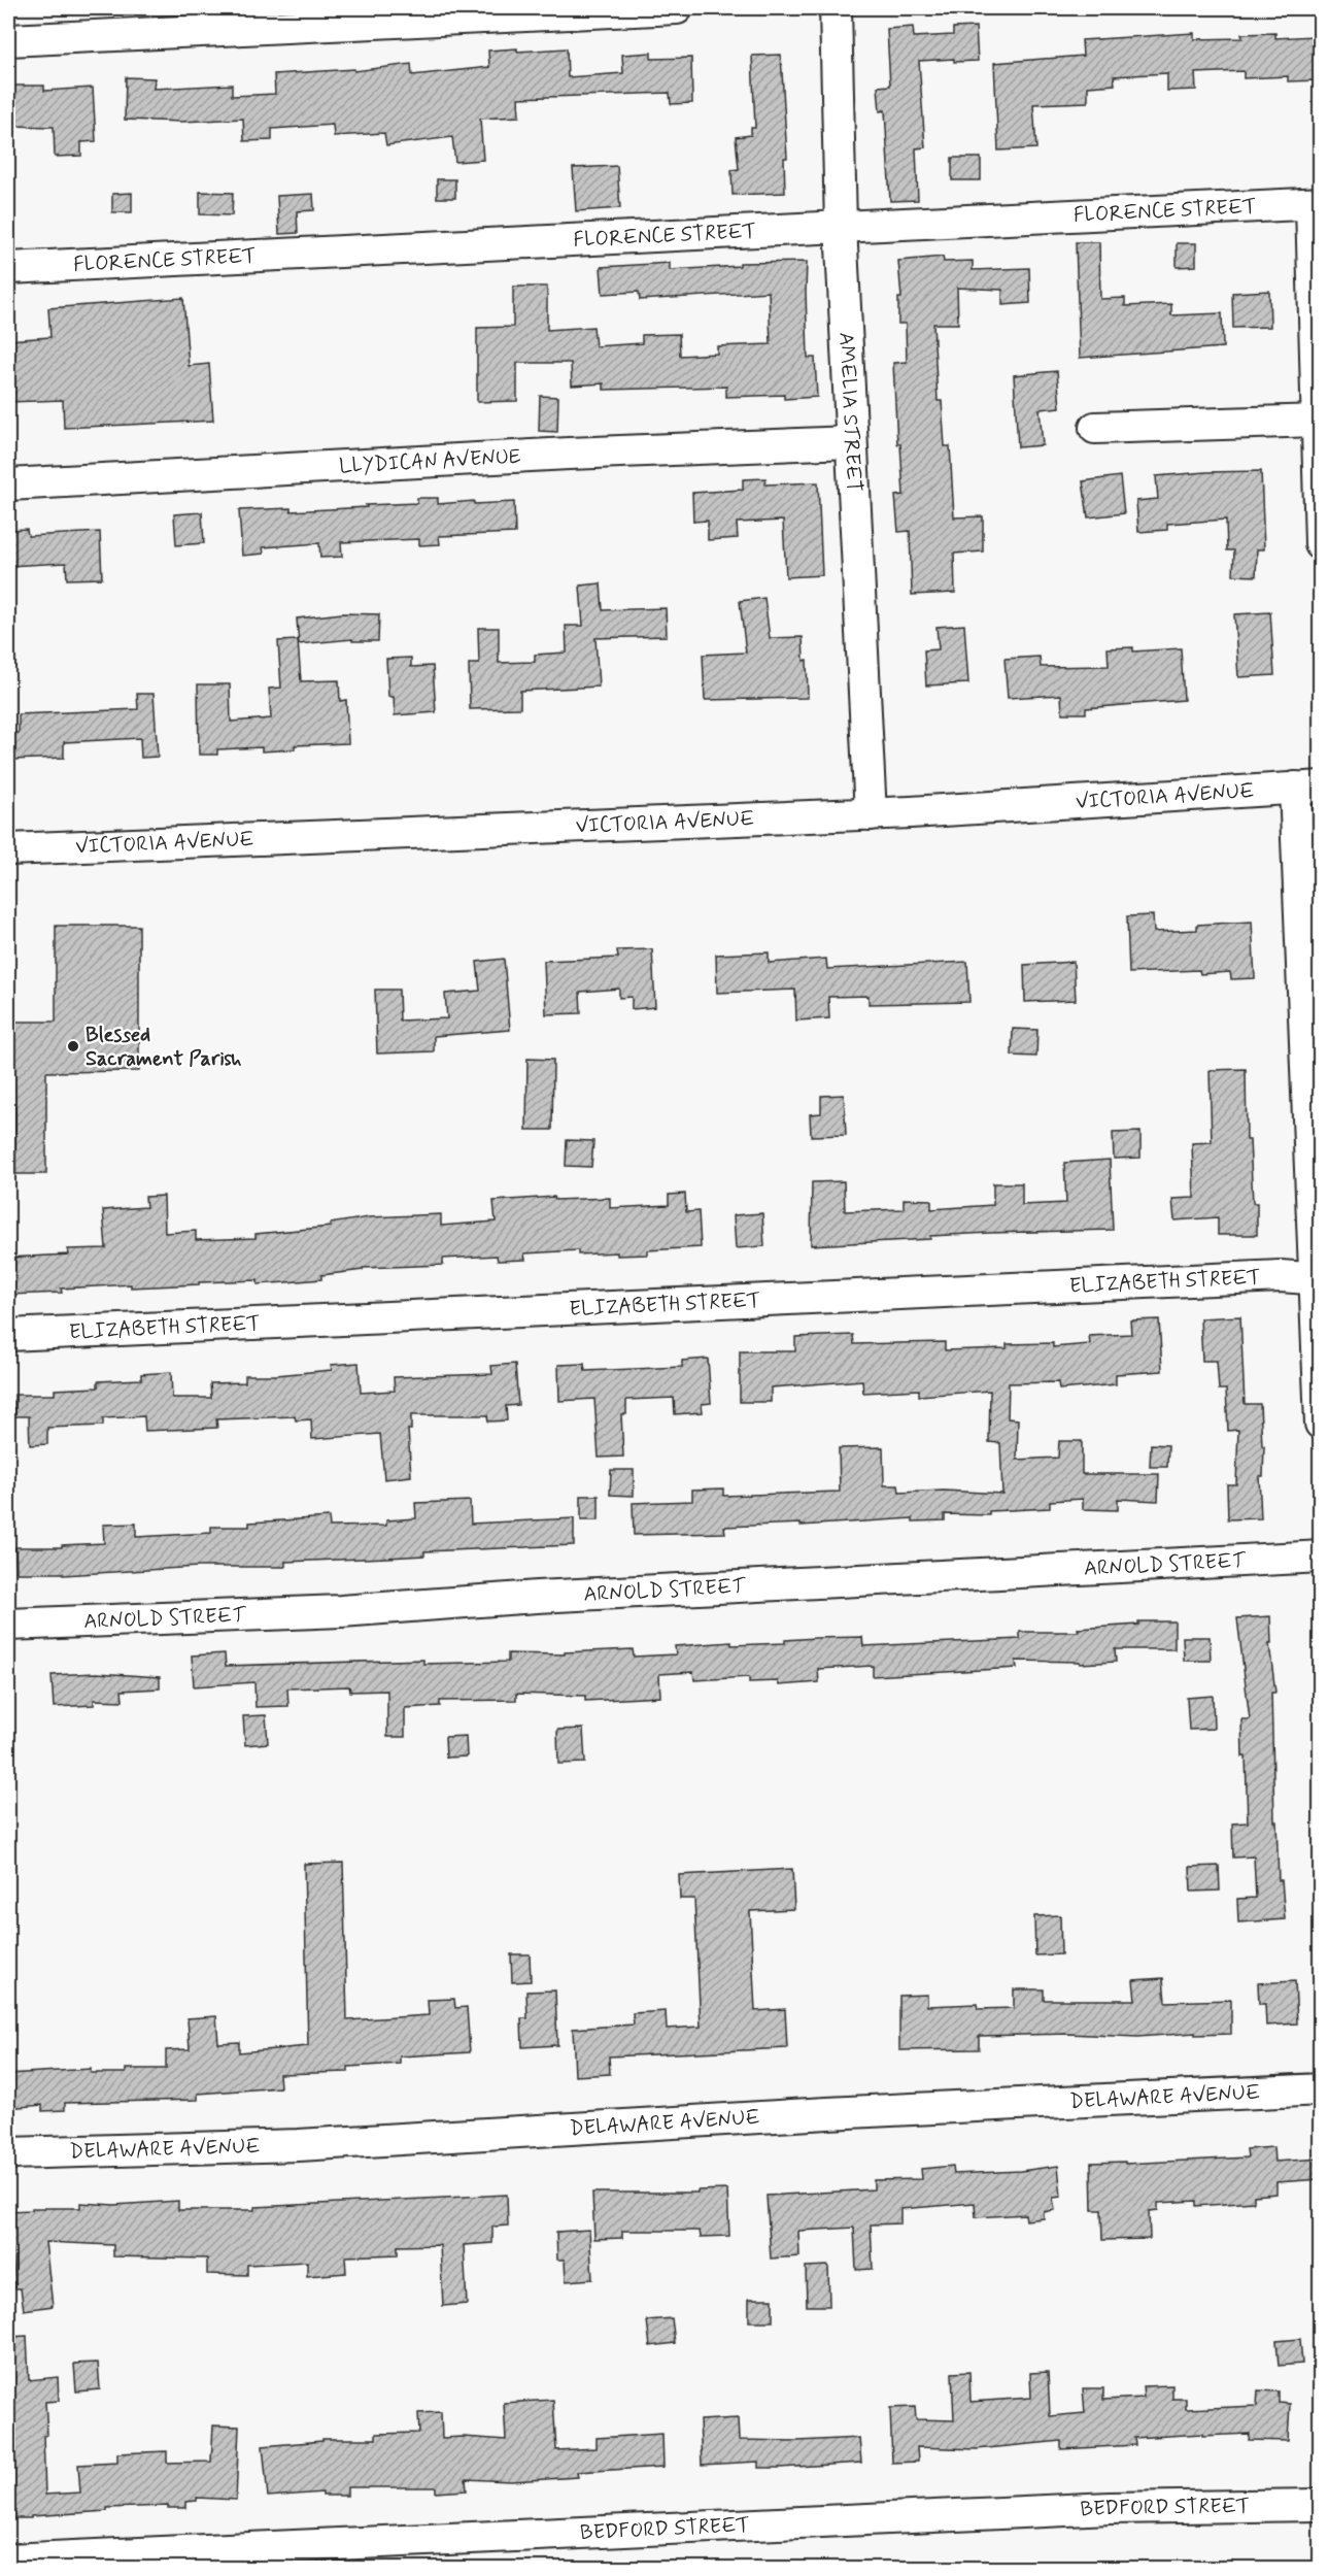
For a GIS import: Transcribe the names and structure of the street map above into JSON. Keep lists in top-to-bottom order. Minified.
{"streets":{"street":["FLORENCE STREET","AMELIA STREET","LLYDICAN AVENUE","VICTORIA AVENUE","ELIZABETH STREET","ARNOLD STREET","DELAWARE AVENUE","BEDFORD STREET"]},"crossings":[["FLORENCE STREET","AMELIA STREET"],["AMELIA STREET","LLYDICAN AVENUE"],["AMELIA STREET","VICTORIA AVENUE"]],"places":["Blessed Sacrament Parish"]}
